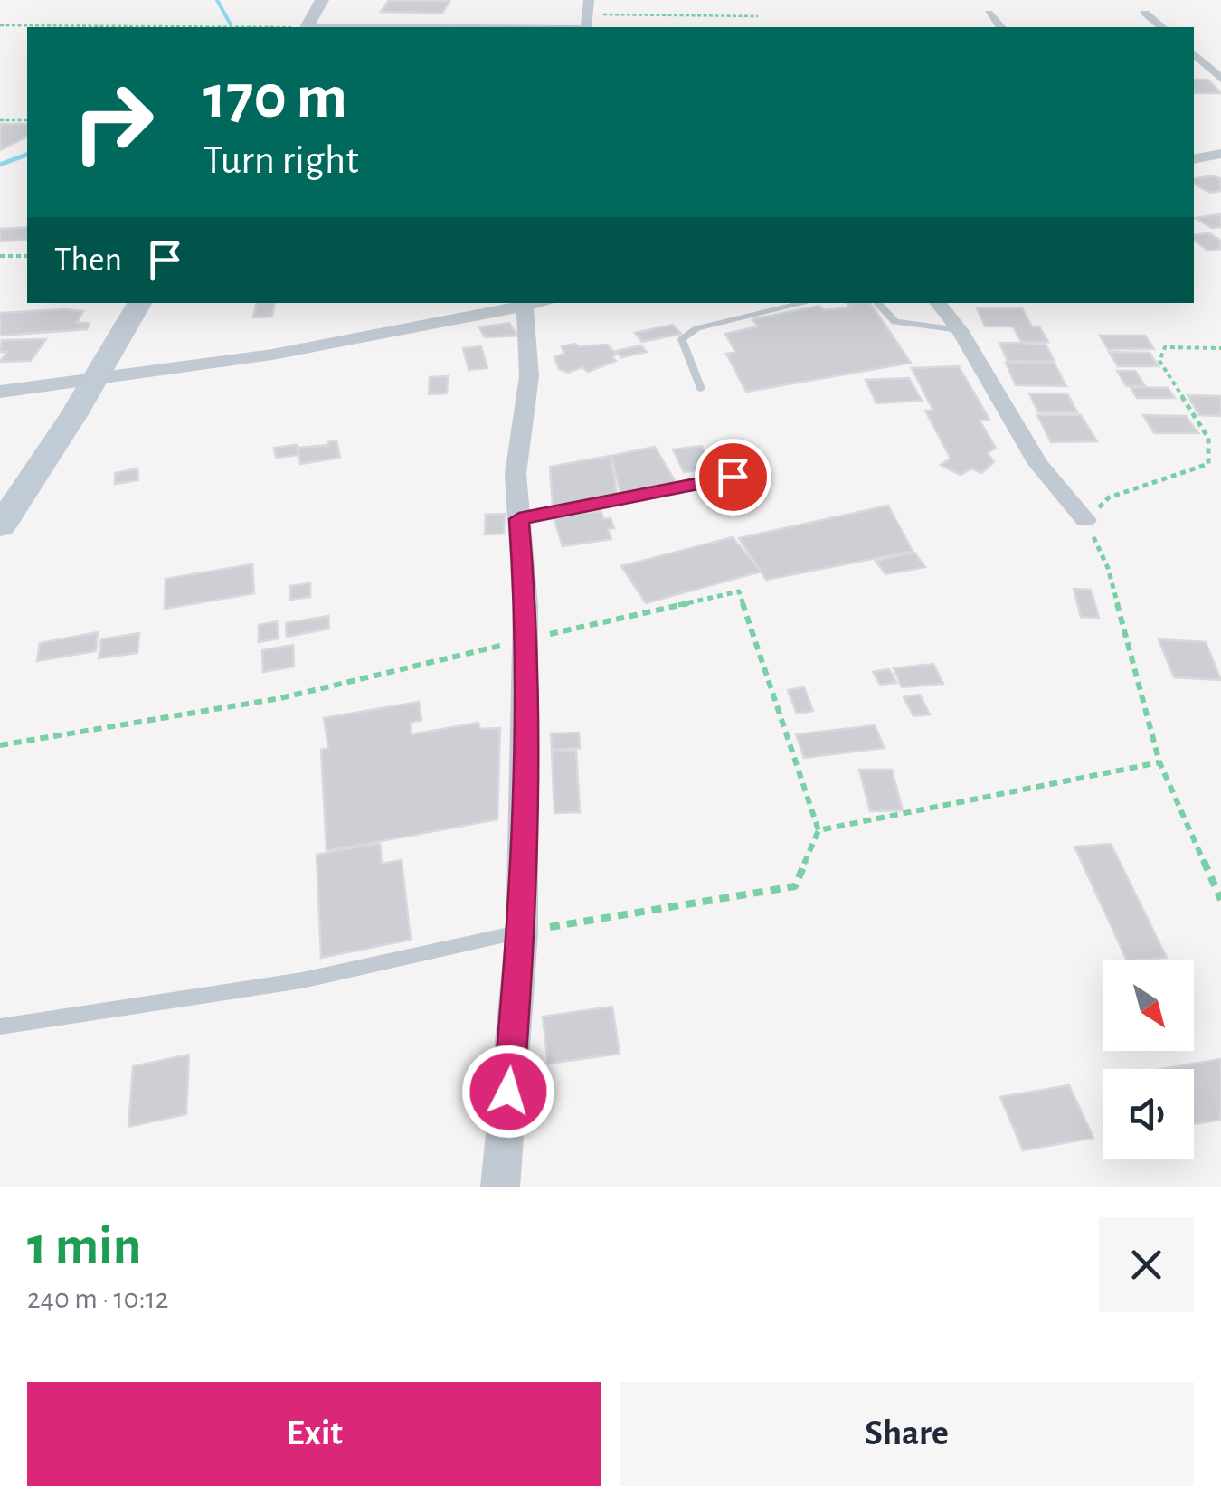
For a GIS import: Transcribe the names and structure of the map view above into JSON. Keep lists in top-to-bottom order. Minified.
{"north":"bottom right","page":{"turn":["170 m","Turn right"],"then":"Then","heading":["1 min","240 m · 10:12"],"buttons":["Exit","Share"]}}
